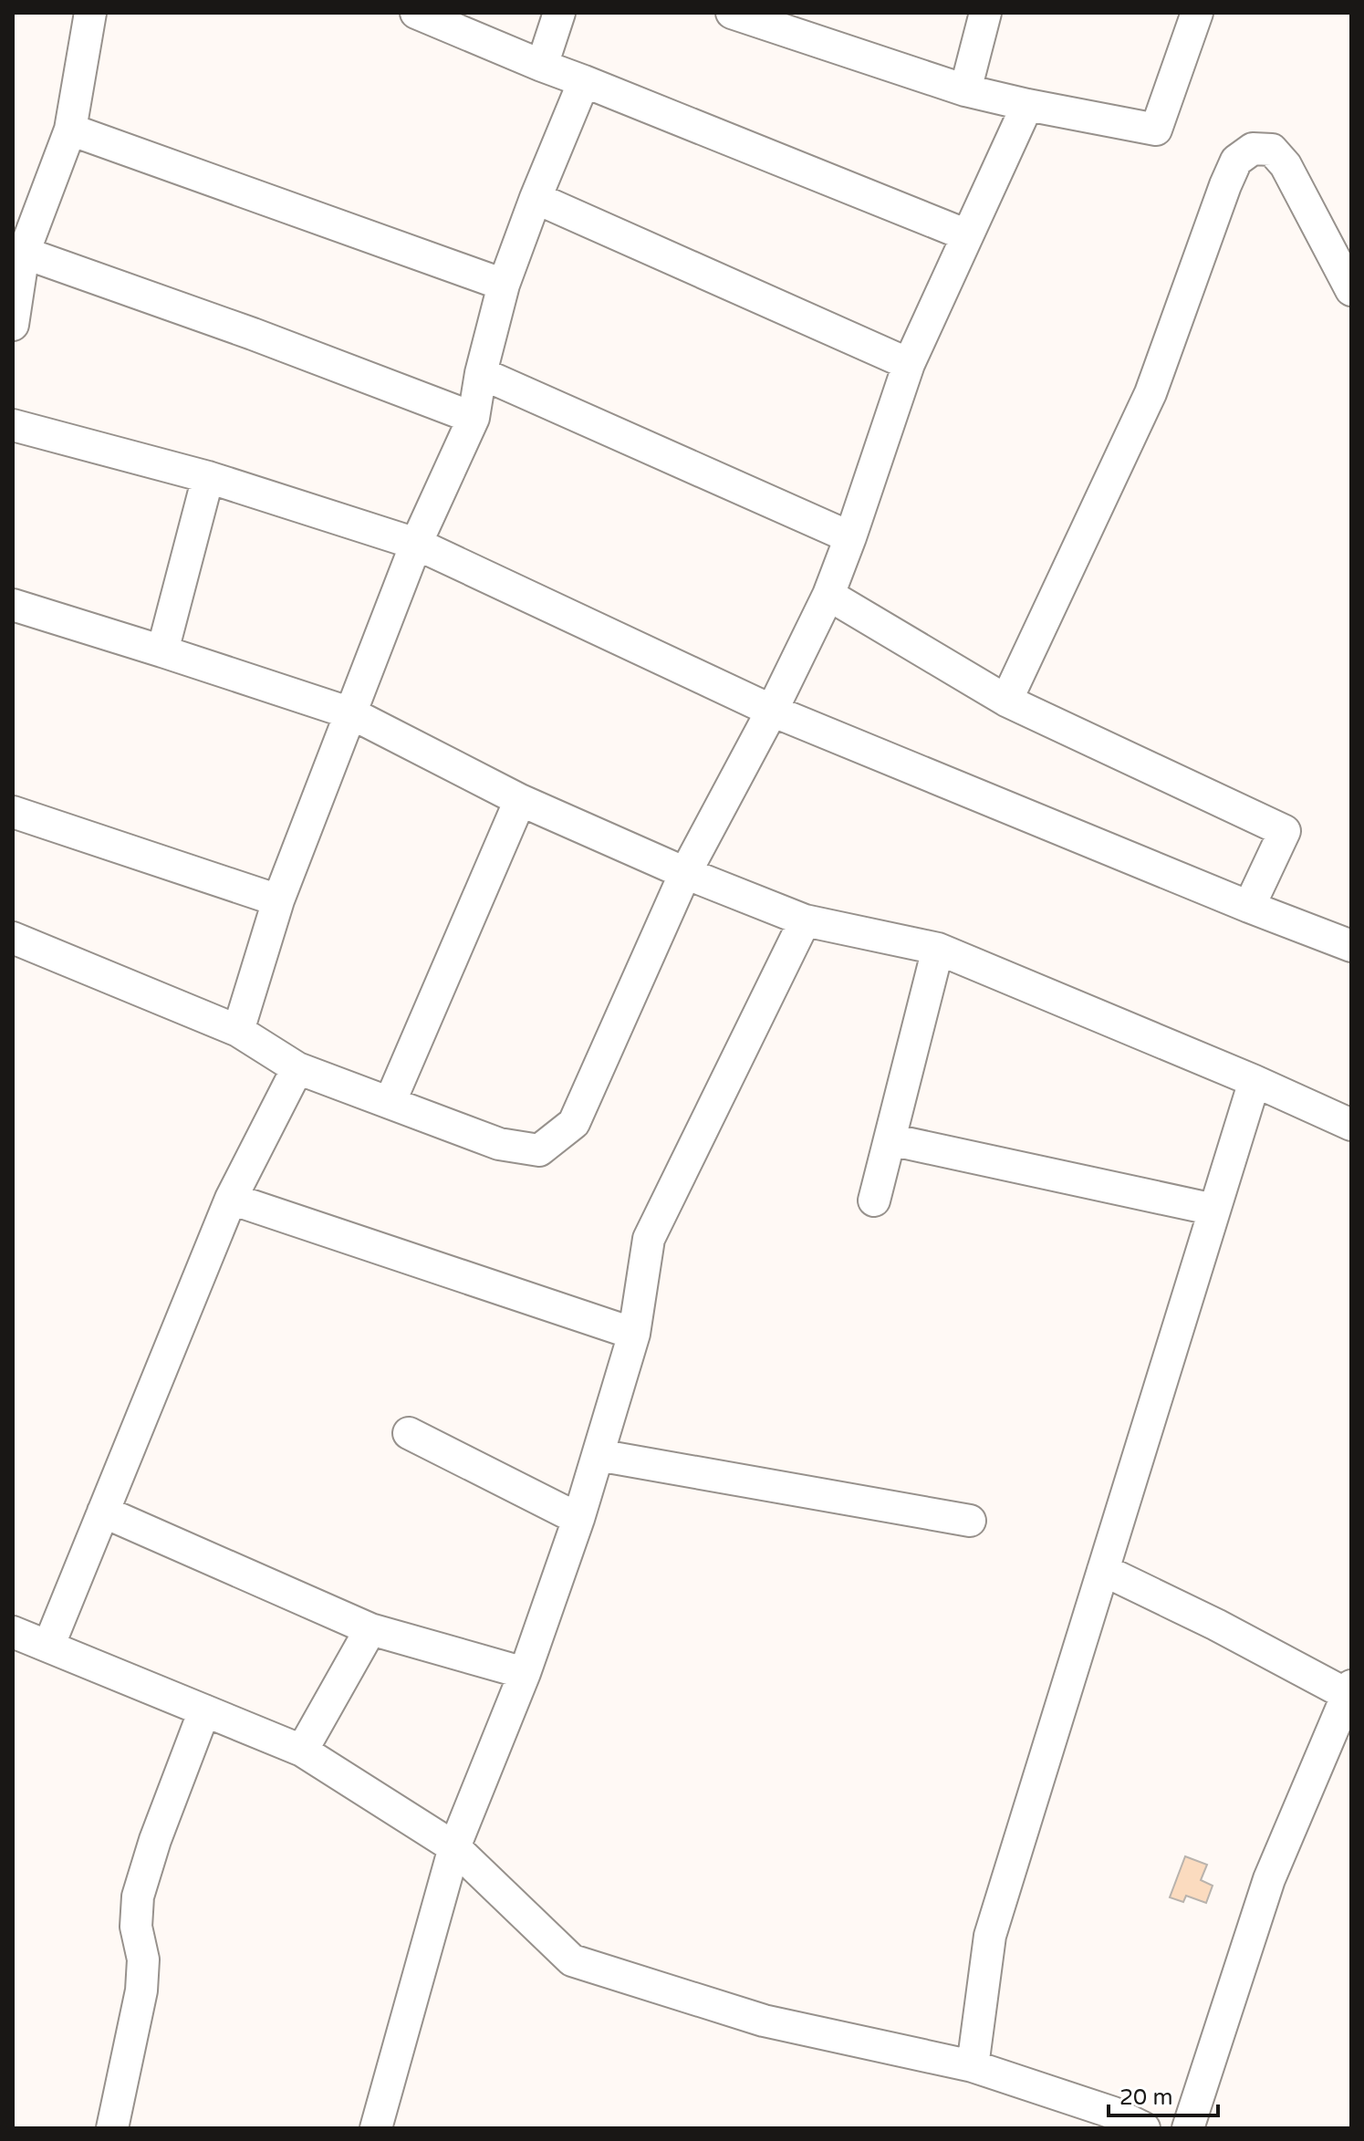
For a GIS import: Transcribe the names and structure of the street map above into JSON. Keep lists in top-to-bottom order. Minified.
{"scale_bar":"20 m"}
